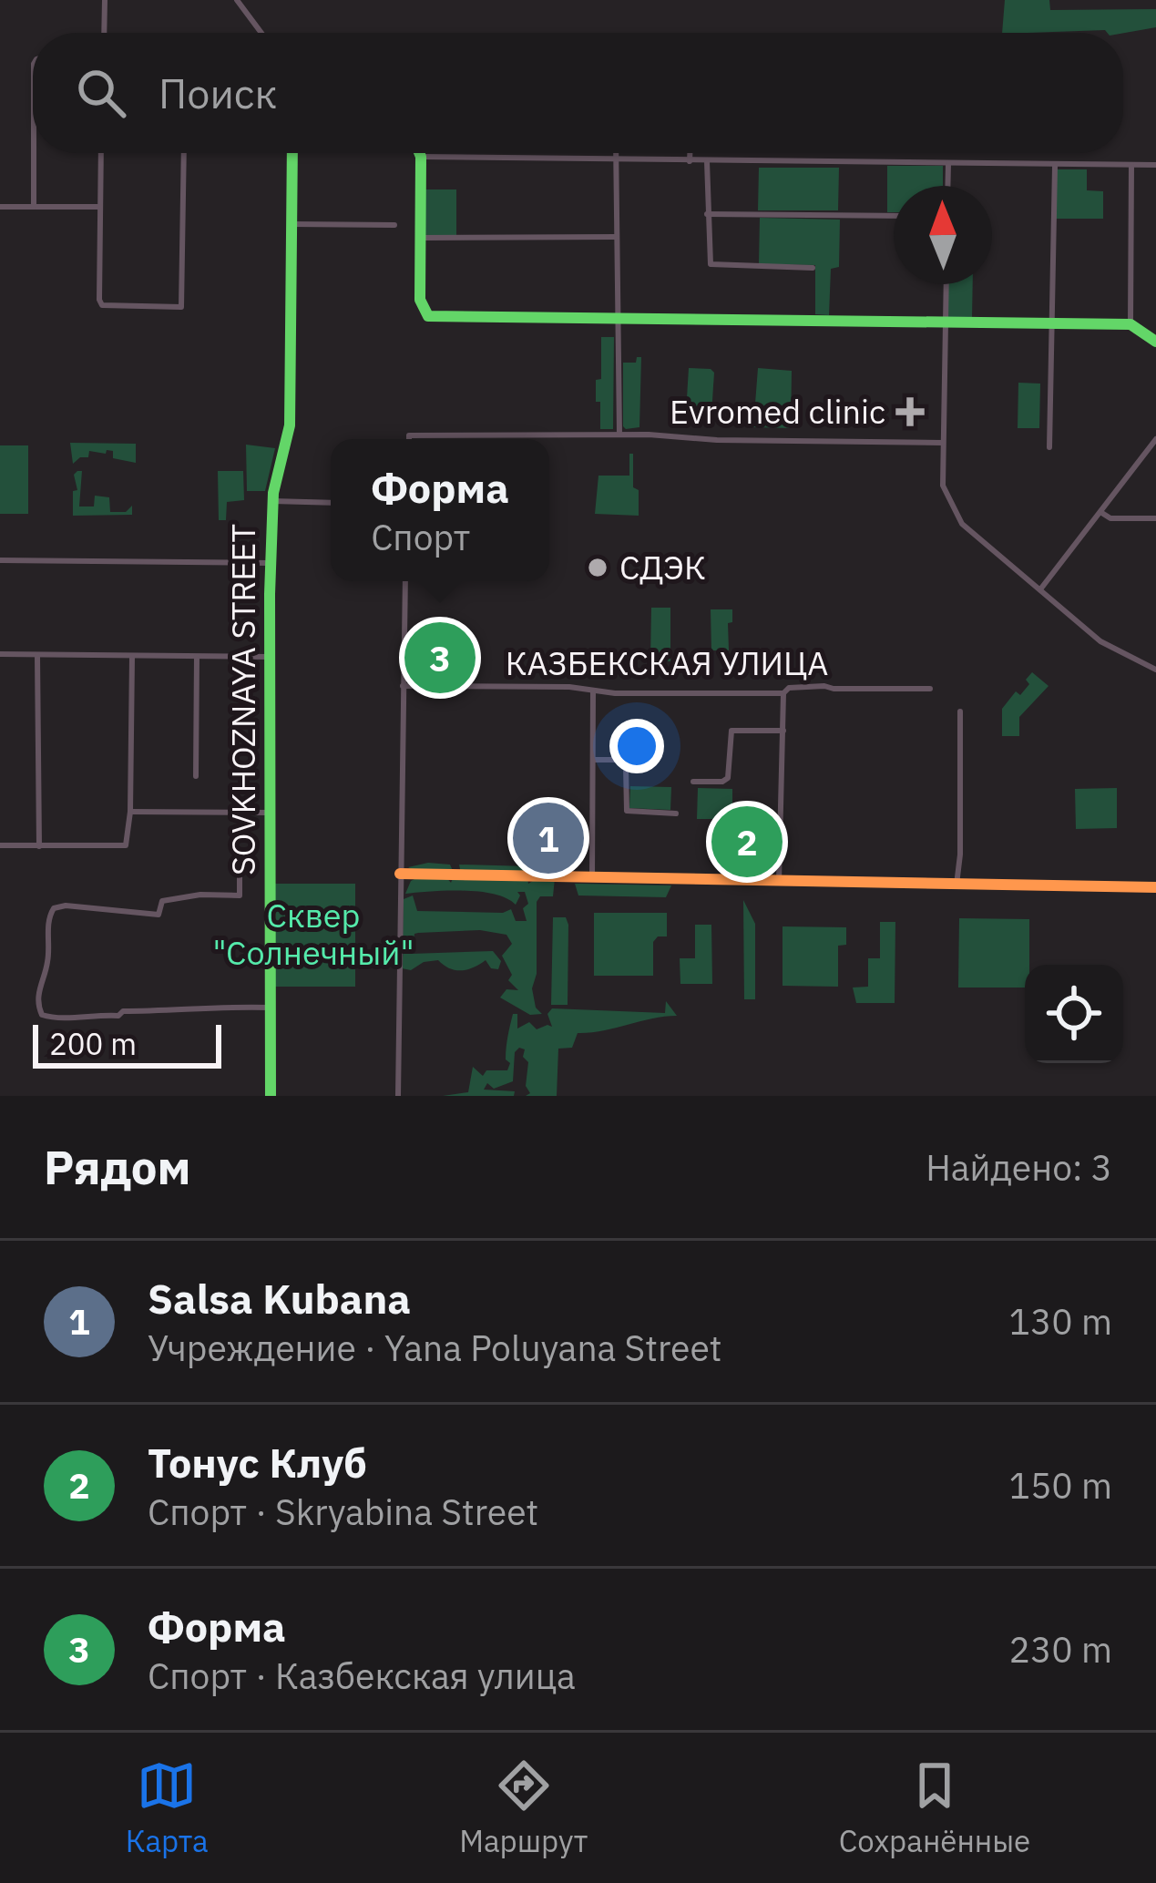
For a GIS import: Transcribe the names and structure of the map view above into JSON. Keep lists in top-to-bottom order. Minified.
{"streets":{"street":["КАЗБЕКСКАЯ УЛИЦА","SOVKHOZNAYA STREET"]},"parks":["Сквер \"Солнечный\""],"places":{"health":["Evromed clinic"],"other":["СДЭК"]},"scale_bar":"200 m","north":"top","page":{"search":"Поиск","popup":["Форма","Спорт"],"pins":["3","1","2"],"scale":"200 m","heading":["Рядом","Найдено: 3"],"list":[{"mark":"1","name":"Salsa Kubana","note":"Учреждение · Yana Poluyana Street","value":"130 m"},{"mark":"2","name":"Тонус Клуб","note":"Спорт · Skryabina Street","value":"150 m"},{"mark":"3","name":"Форма","note":"Спорт · Казбекская улица","value":"230 m"}],"nav":["Карта","Маршрут","Сохранённые"]}}
